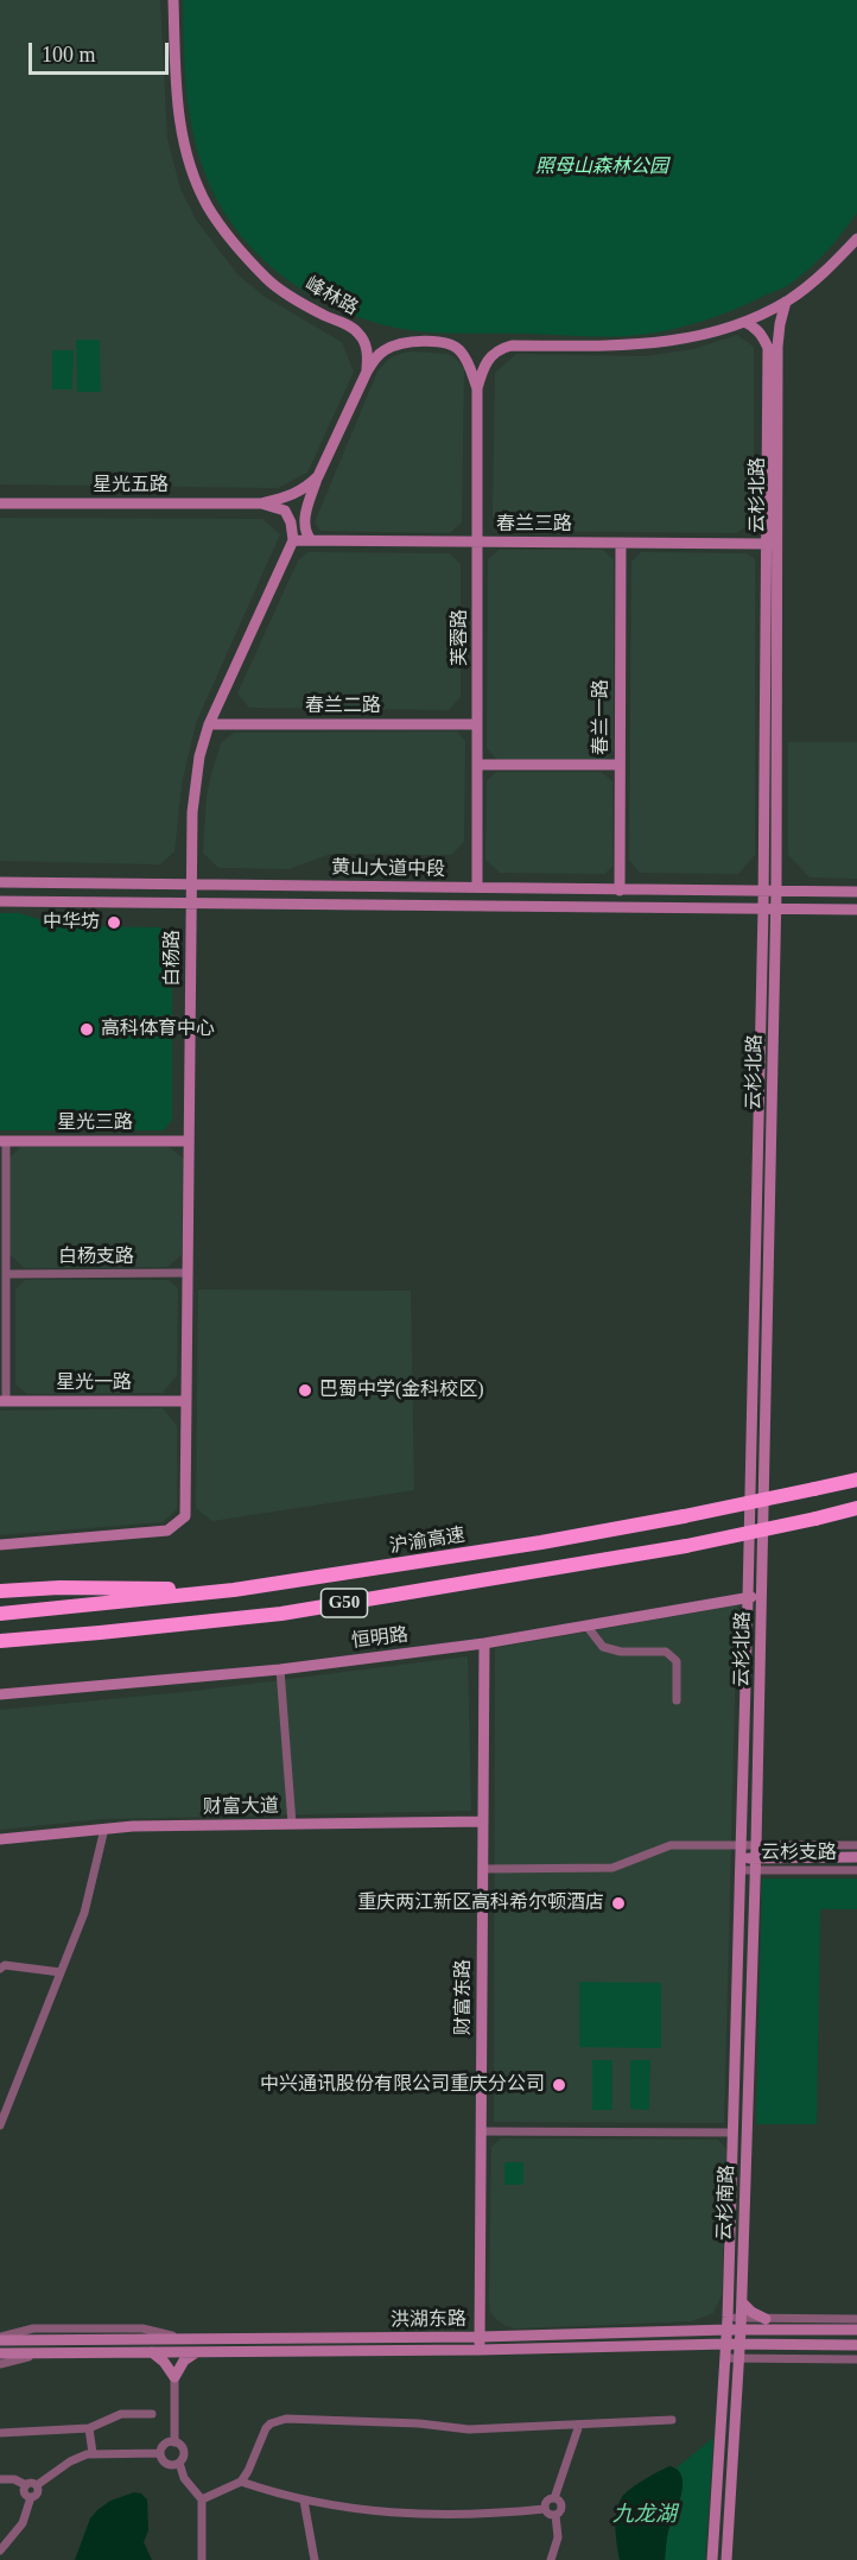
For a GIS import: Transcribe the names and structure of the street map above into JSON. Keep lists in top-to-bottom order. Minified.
{"streets":{"highway":["沪渝高速","G50"],"main road":["峰林路","星光五路","云杉北路","春兰三路","芙蓉路","春兰二路","春兰一路","黄山大道中段","白杨路","星光三路","星光一路","恒明路","财富大道","财富东路","云杉南路","洪湖东路"],"street":["白杨支路","云杉支路"]},"crossings":[["云杉北路","春兰三路"],["云杉北路","黄山大道中段"],["云杉北路","恒明路"],["云杉北路","云杉支路"],["云杉北路","云杉南路"],["春兰三路","芙蓉路"],["春兰三路","春兰一路"],["春兰三路","白杨路"],["芙蓉路","春兰二路"],["芙蓉路","黄山大道中段"],["春兰二路","白杨路"],["春兰一路","黄山大道中段"],["黄山大道中段","白杨路"],["白杨路","星光三路"],["白杨路","白杨支路"],["白杨路","星光一路"],["恒明路","财富东路"],["财富大道","财富东路"],["云杉支路","财富东路"],["云杉支路","云杉南路"],["财富东路","洪湖东路"],["云杉南路","洪湖东路"]],"water":["九龙湖"],"parks":["照母山森林公园"],"places":["中华坊","高科体育中心","巴蜀中学(金科校区)","重庆两江新区高科希尔顿酒店","中兴通讯股份有限公司重庆分公司"],"scale_bar":"100 m"}
